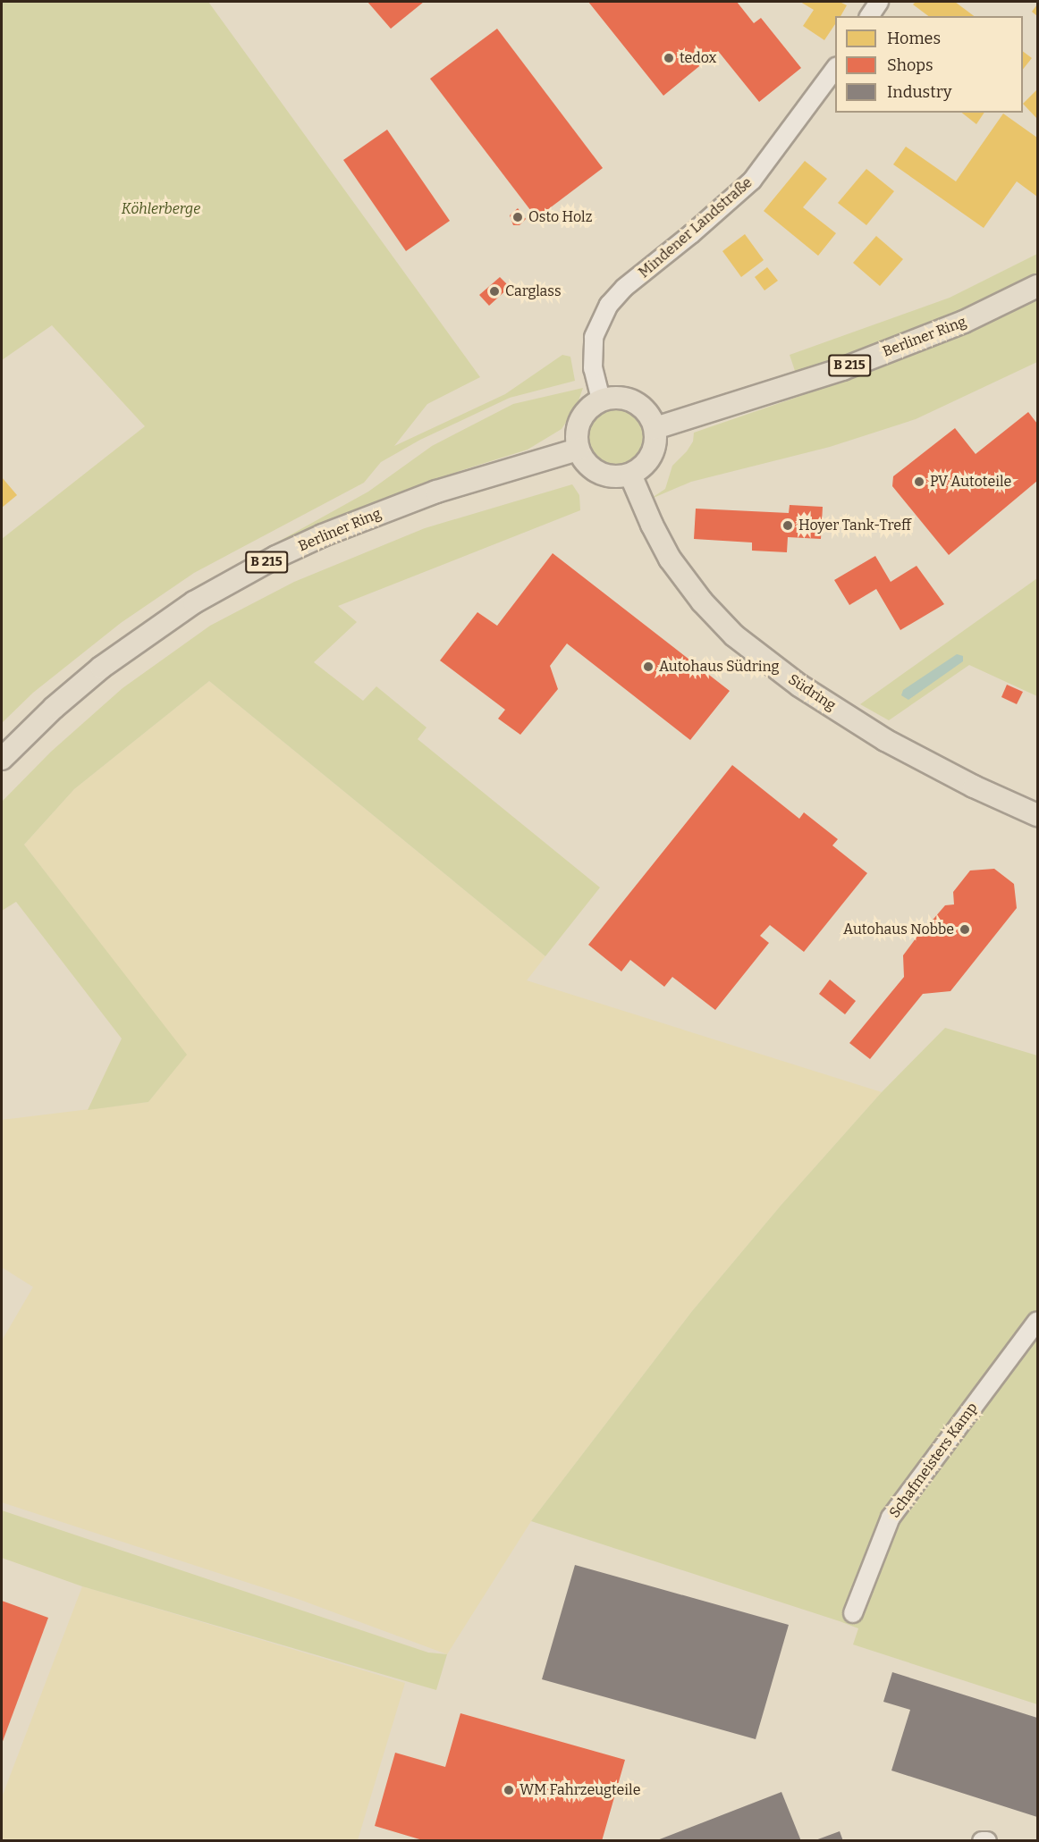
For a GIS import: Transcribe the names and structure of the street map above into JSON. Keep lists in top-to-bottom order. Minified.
{"streets":{"main road":["Berliner Ring","B 215","Südring"],"street":["Mindener Landstraße","Schafmeisters Kamp"]},"crossings":[["Mindener Landstraße","Berliner Ring"],["Mindener Landstraße","Südring"],["Berliner Ring","Südring"]],"parks":["Köhlerberge"],"places":["tedox","Osto Holz","Carglass","PV Autoteile","Hoyer Tank-Treff","Autohaus Südring","Autohaus Nobbe","WM Fahrzeugteile"],"legend":["Homes","Shops","Industry"]}
